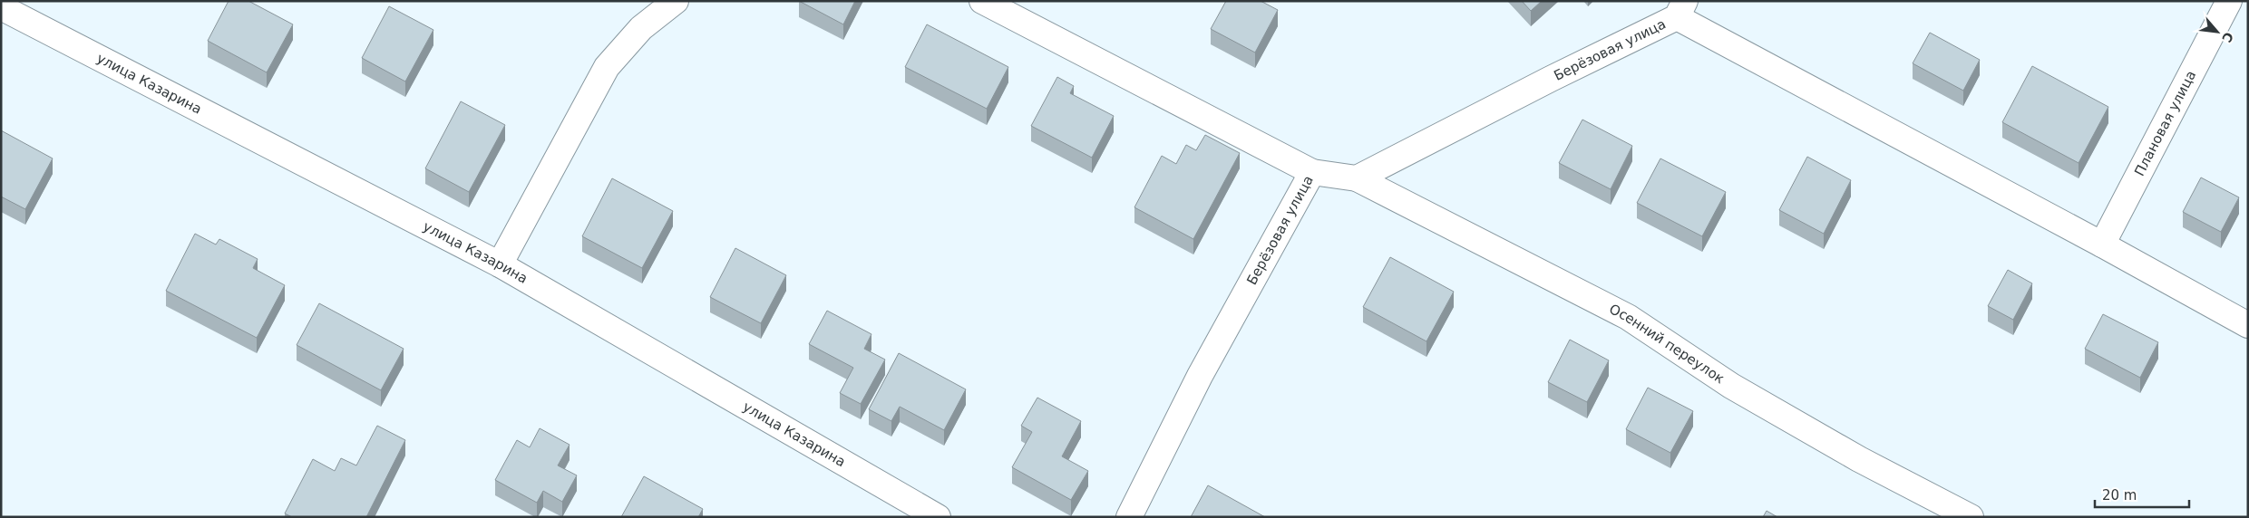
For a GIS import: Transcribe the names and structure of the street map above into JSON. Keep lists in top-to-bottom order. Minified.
{"streets":{"street":["Берёзовая улица","улица Казарина","Плановая улица","Осенний переулок"]},"crossings":[["Берёзовая улица","Осенний переулок"]],"scale_bar":"20 m","north":"bottom right"}
